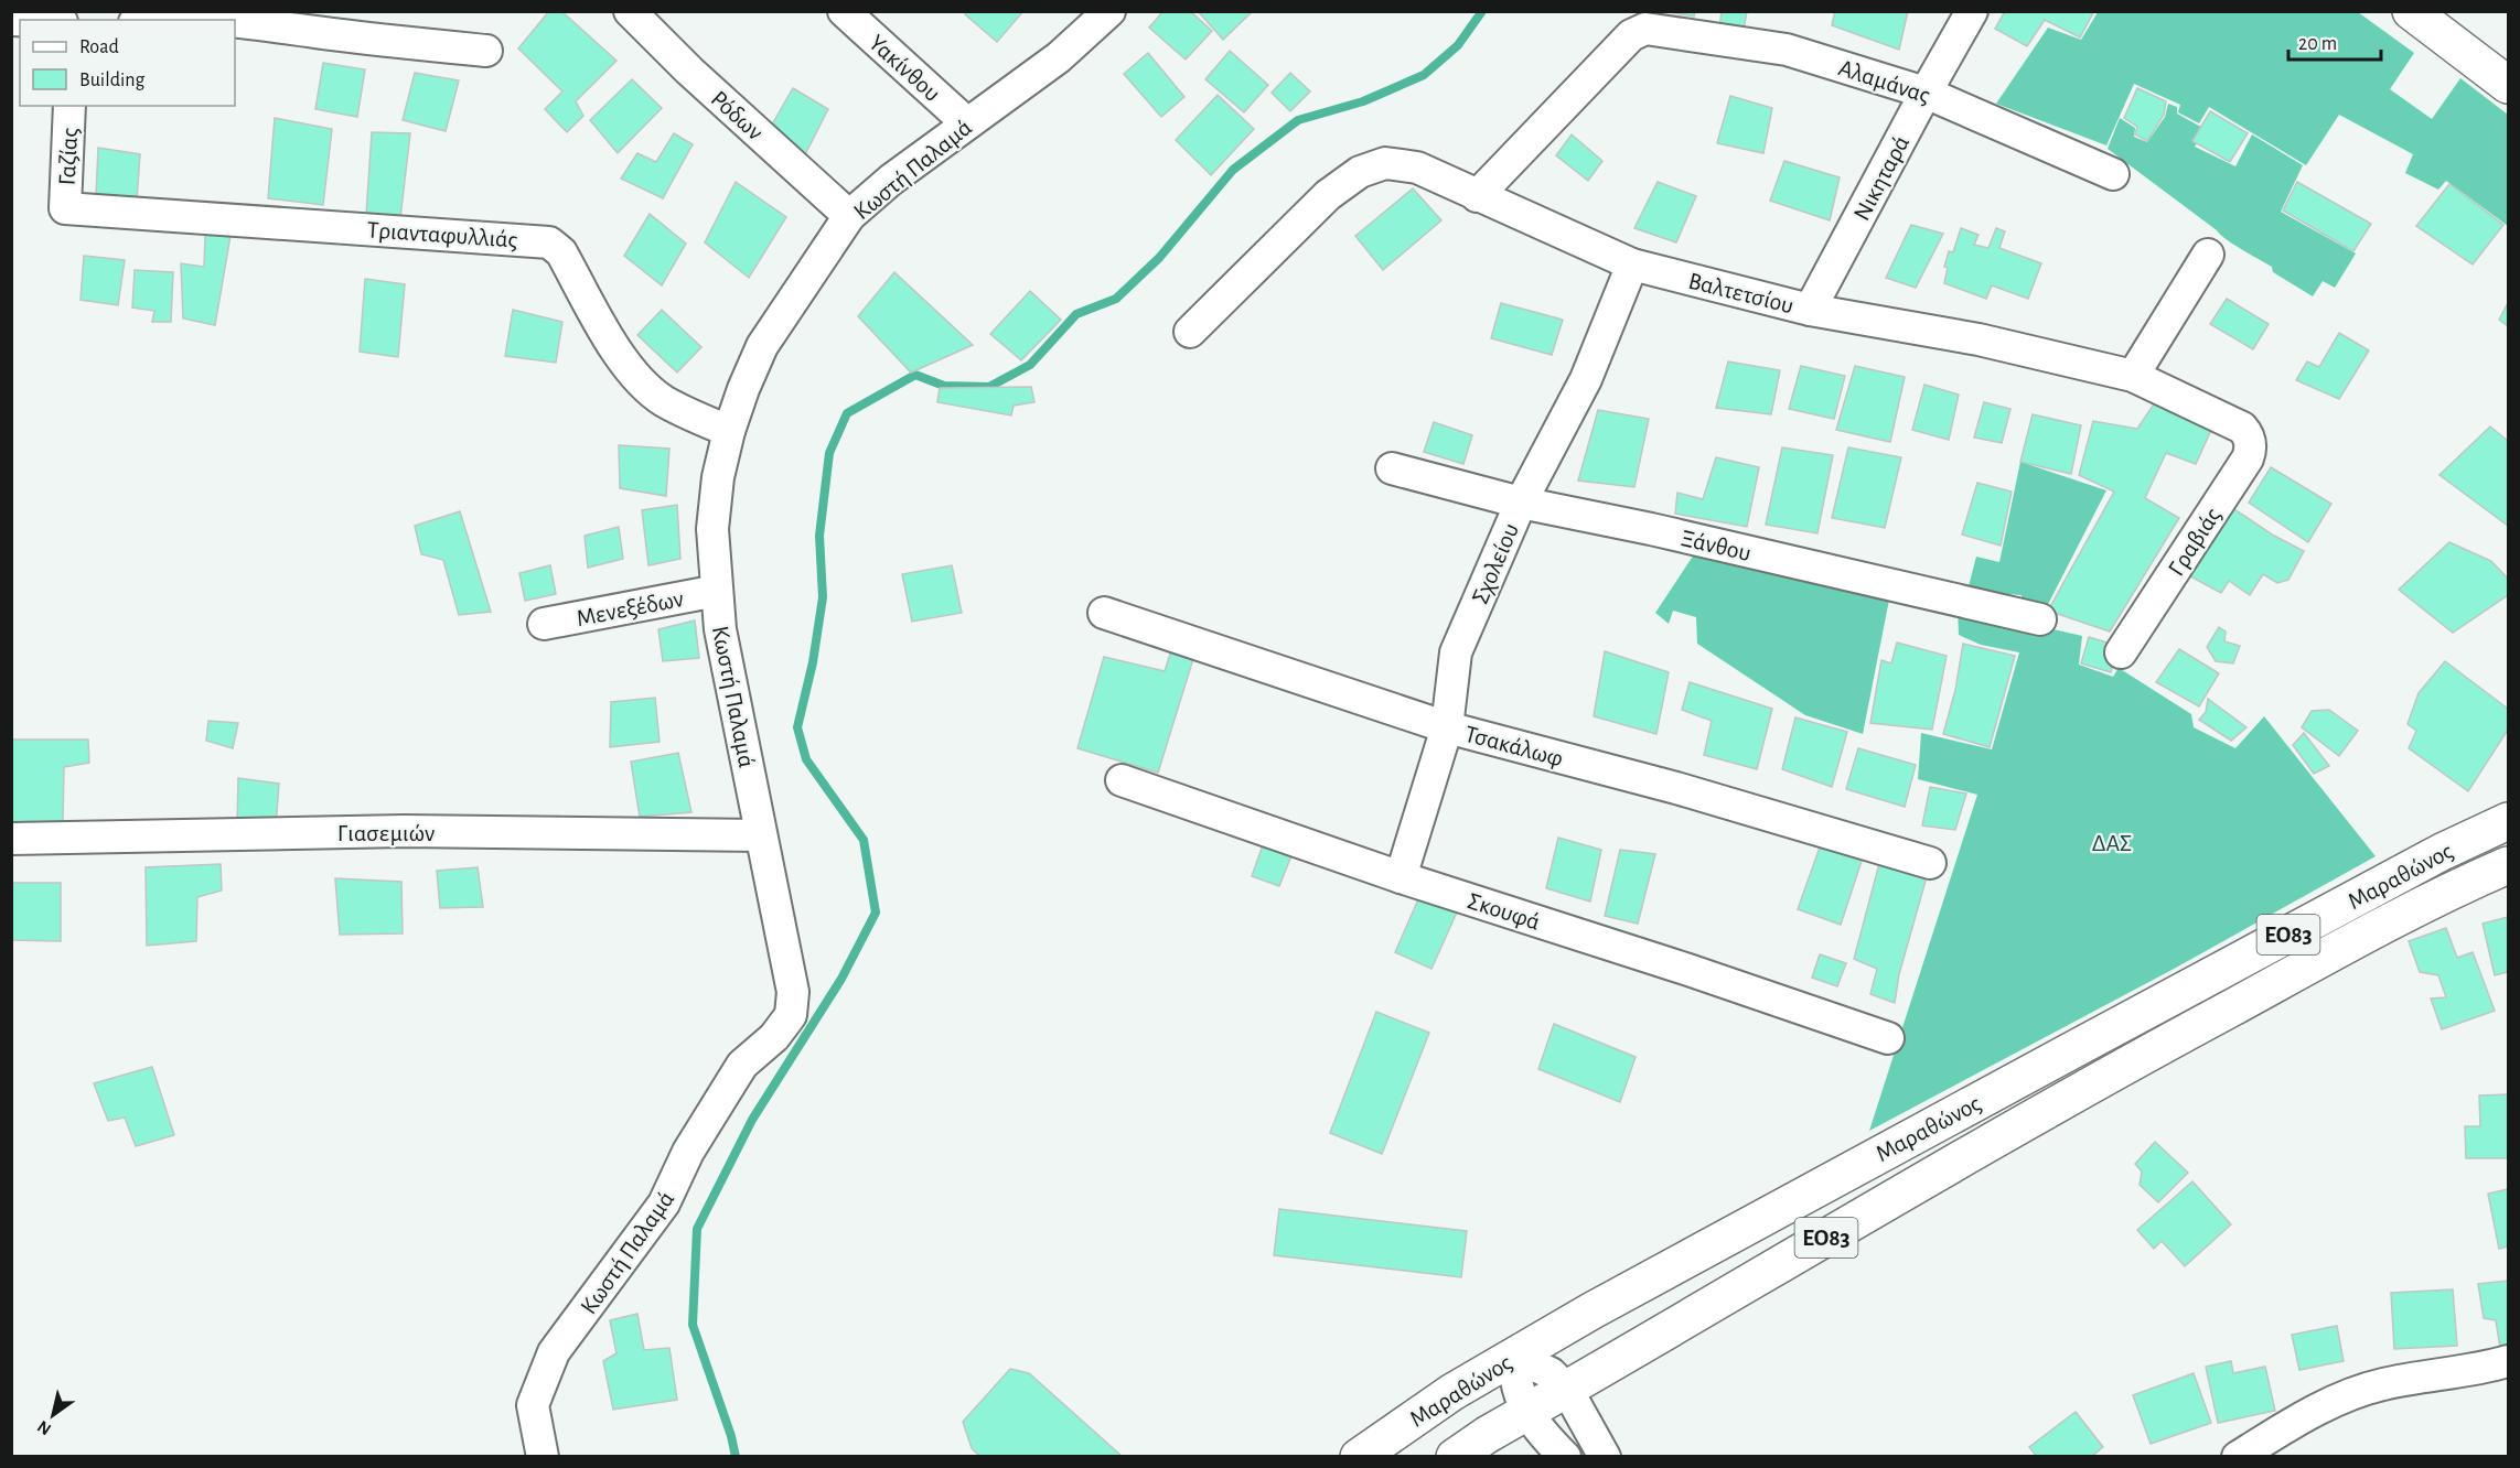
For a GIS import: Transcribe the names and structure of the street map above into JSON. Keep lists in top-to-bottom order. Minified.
{"streets":{"main road":["Μαραθώνος","ΕΟ83"],"street":["Υακίνθου","Αλαμάνας","Ρόδων","Γαζίας","Κωστή Παλαμά","Νικηταρά","Τριανταφυλλιάς","Βαλτετσίου","Γραβιάς","Ξάνθου","Σχολείου","Μενεξέδων","Τσακάλωφ","Γιασεμιών","Σκουφά"]},"crossings":[["Υακίνθου","Κωστή Παλαμά"],["Αλαμάνας","Νικηταρά"],["Αλαμάνας","Βαλτετσίου"],["Ρόδων","Κωστή Παλαμά"],["Γαζίας","Τριανταφυλλιάς"],["Κωστή Παλαμά","Τριανταφυλλιάς"],["Κωστή Παλαμά","Μενεξέδων"],["Κωστή Παλαμά","Γιασεμιών"],["Νικηταρά","Βαλτετσίου"],["Βαλτετσίου","Γραβιάς"],["Βαλτετσίου","Σχολείου"],["Ξάνθου","Σχολείου"],["Σχολείου","Τσακάλωφ"],["Σχολείου","Σκουφά"]],"parks":["ΔΑΣ"],"legend":["Road","Building"],"scale_bar":"20 m","north":"bottom left"}
